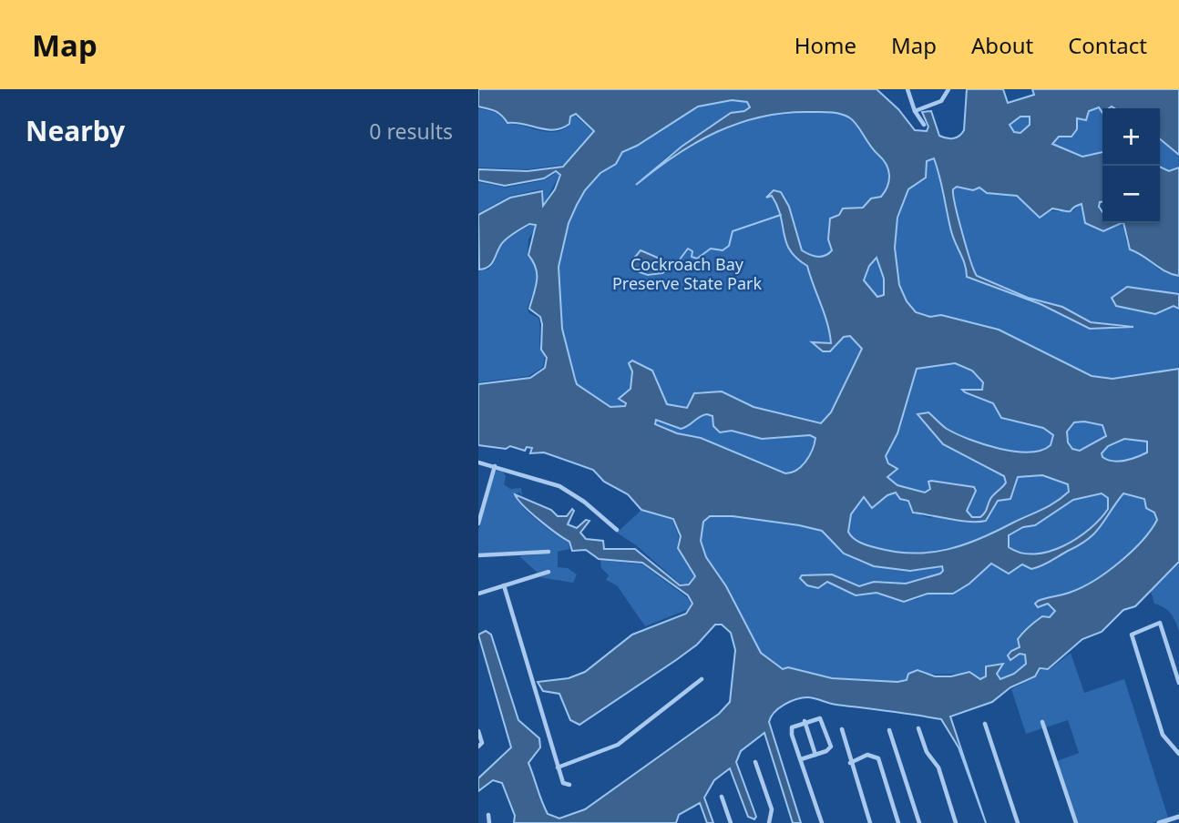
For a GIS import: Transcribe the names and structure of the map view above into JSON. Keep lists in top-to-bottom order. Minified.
{"parks":["Cockroach Bay Preserve State Park"],"page":{"header":"Map","nav":["Home","Map","About","Contact"],"heading":["Nearby","0 results"],"map_buttons":["+","−"]}}
